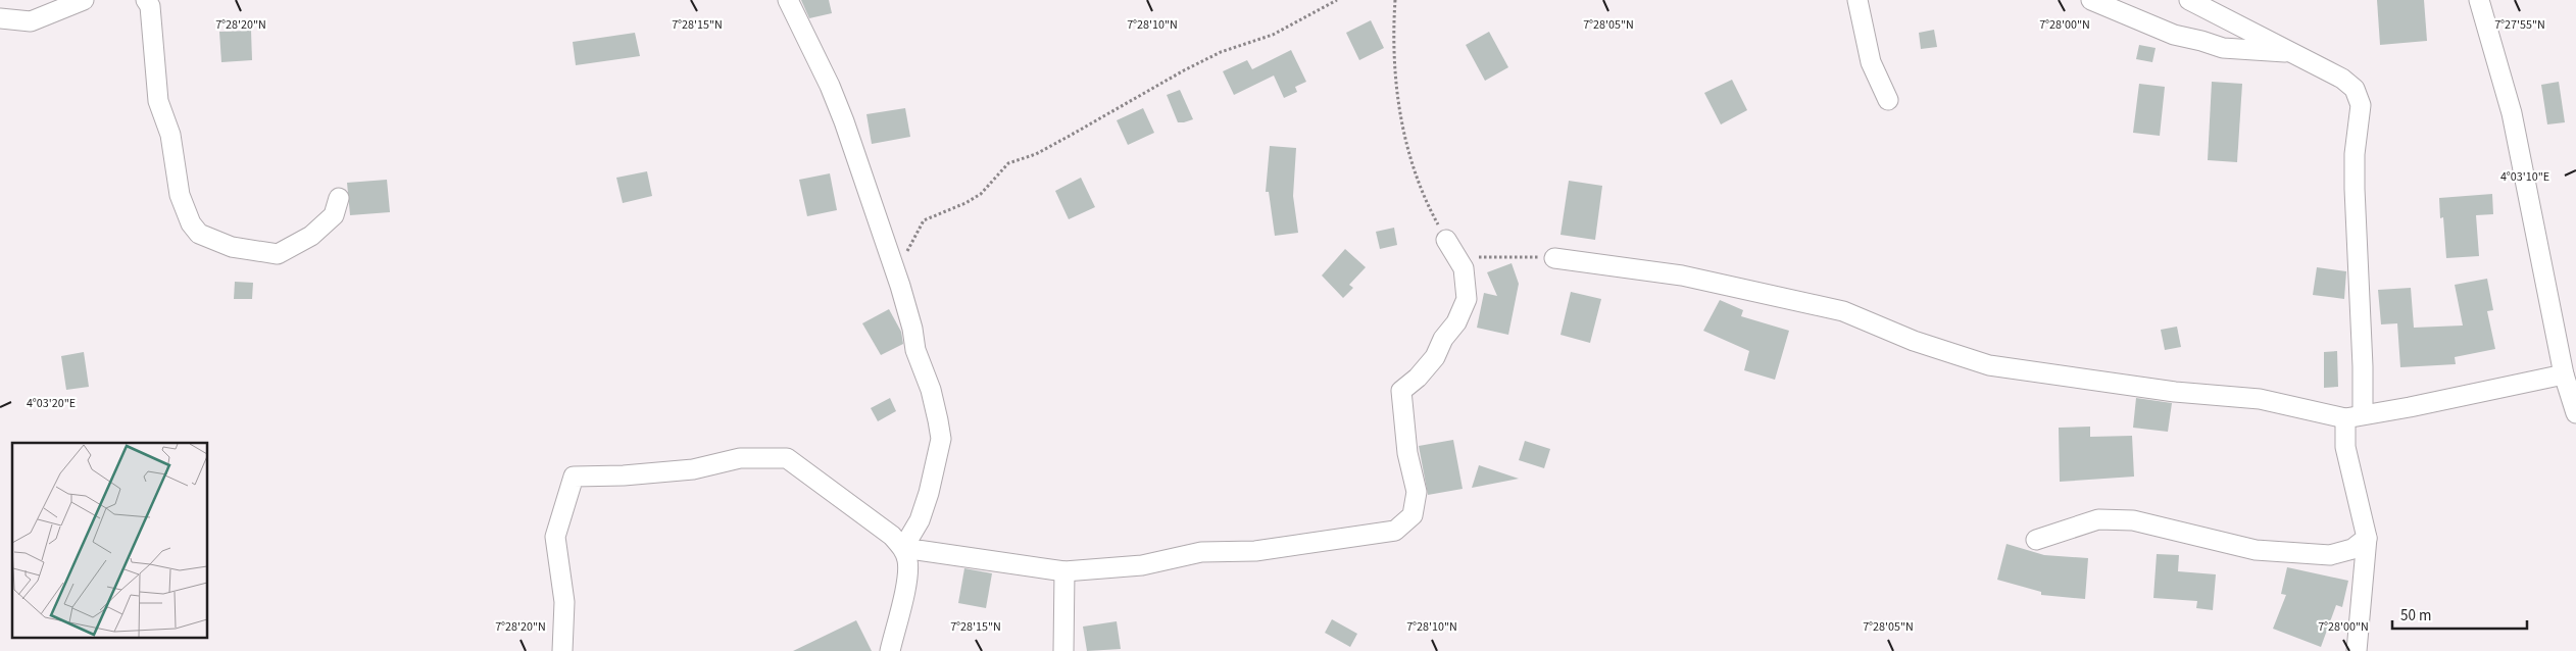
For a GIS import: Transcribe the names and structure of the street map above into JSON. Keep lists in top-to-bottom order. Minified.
{"scale_bar":"50 m","coordinates":["7°28'20\"N","7°28'15\"N","7°28'10\"N","7°28'05\"N","7°28'00\"N","7°27'55\"N","4°03'10\"E","4°03'20\"E"]}
